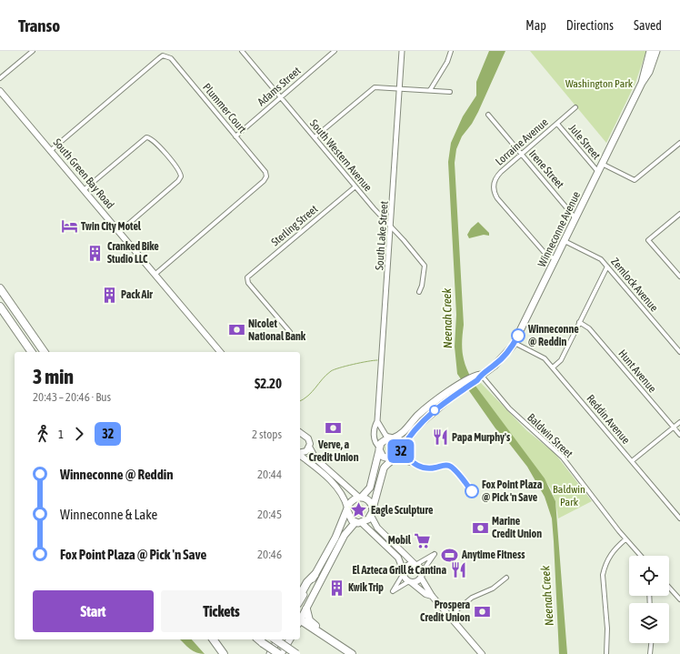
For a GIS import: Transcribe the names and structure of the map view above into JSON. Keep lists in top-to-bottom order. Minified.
{"streets":{"main road":["South Green Bay Road","Winneconne Avenue"],"street":["Adams Street","Plummer Court","Lorraine Avenue","Jule Street","South Western Avenue","Irene Street","Sterling Street","South Lake Street","Zemlock Avenue","Hunt Avenue","Reddin Avenue","Baldwin Street"]},"crossings":[["Adams Street","Plummer Court"],["Adams Street","South Western Avenue"],["Plummer Court","South Green Bay Road"],["Lorraine Avenue","Jule Street"],["Lorraine Avenue","Irene Street"],["Lorraine Avenue","Winneconne Avenue"],["Jule Street","Winneconne Avenue"],["South Western Avenue","Sterling Street"],["South Western Avenue","South Lake Street"],["Irene Street","Winneconne Avenue"],["Winneconne Avenue","Zemlock Avenue"],["Winneconne Avenue","Reddin Avenue"],["Winneconne Avenue","Baldwin Street"]],"water":["Neenah Creek"],"parks":["Washington Park","Baldwin Park"],"places":{"hotel":["Twin City Motel"],"building":["Cranked Bike Studio LLC","Pack Air","Kwik Trip"],"bank":["Nicolet National Bank","Verve, a Credit Union","Marine Credit Union","Prospera Credit Union"],"other":["Winneconne @ Reddin","Fox Point Plaza @ Pick 'n Save"],"restaurant":["Papa Murphy's","El Azteca Grill & Cantina"],"place":["Eagle Sculpture"],"supermarket":["Mobil"],"sports":["Anytime Fitness"]},"lines":["bus line 32"],"page":{"header":"Transo","nav":["Map","Directions","Saved"],"on_map":"32","heading":["3 min","20:43 – 20:46 · Bus","$2.20"],"legs":["1","32","2 stops"],"list":[{"name":"Winneconne @ Reddin","value":"20:44"},{"name":"Winneconne & Lake","value":"20:45"},{"name":"Fox Point Plaza @ Pick 'n Save","value":"20:46"}],"buttons":["Start","Tickets"]}}
